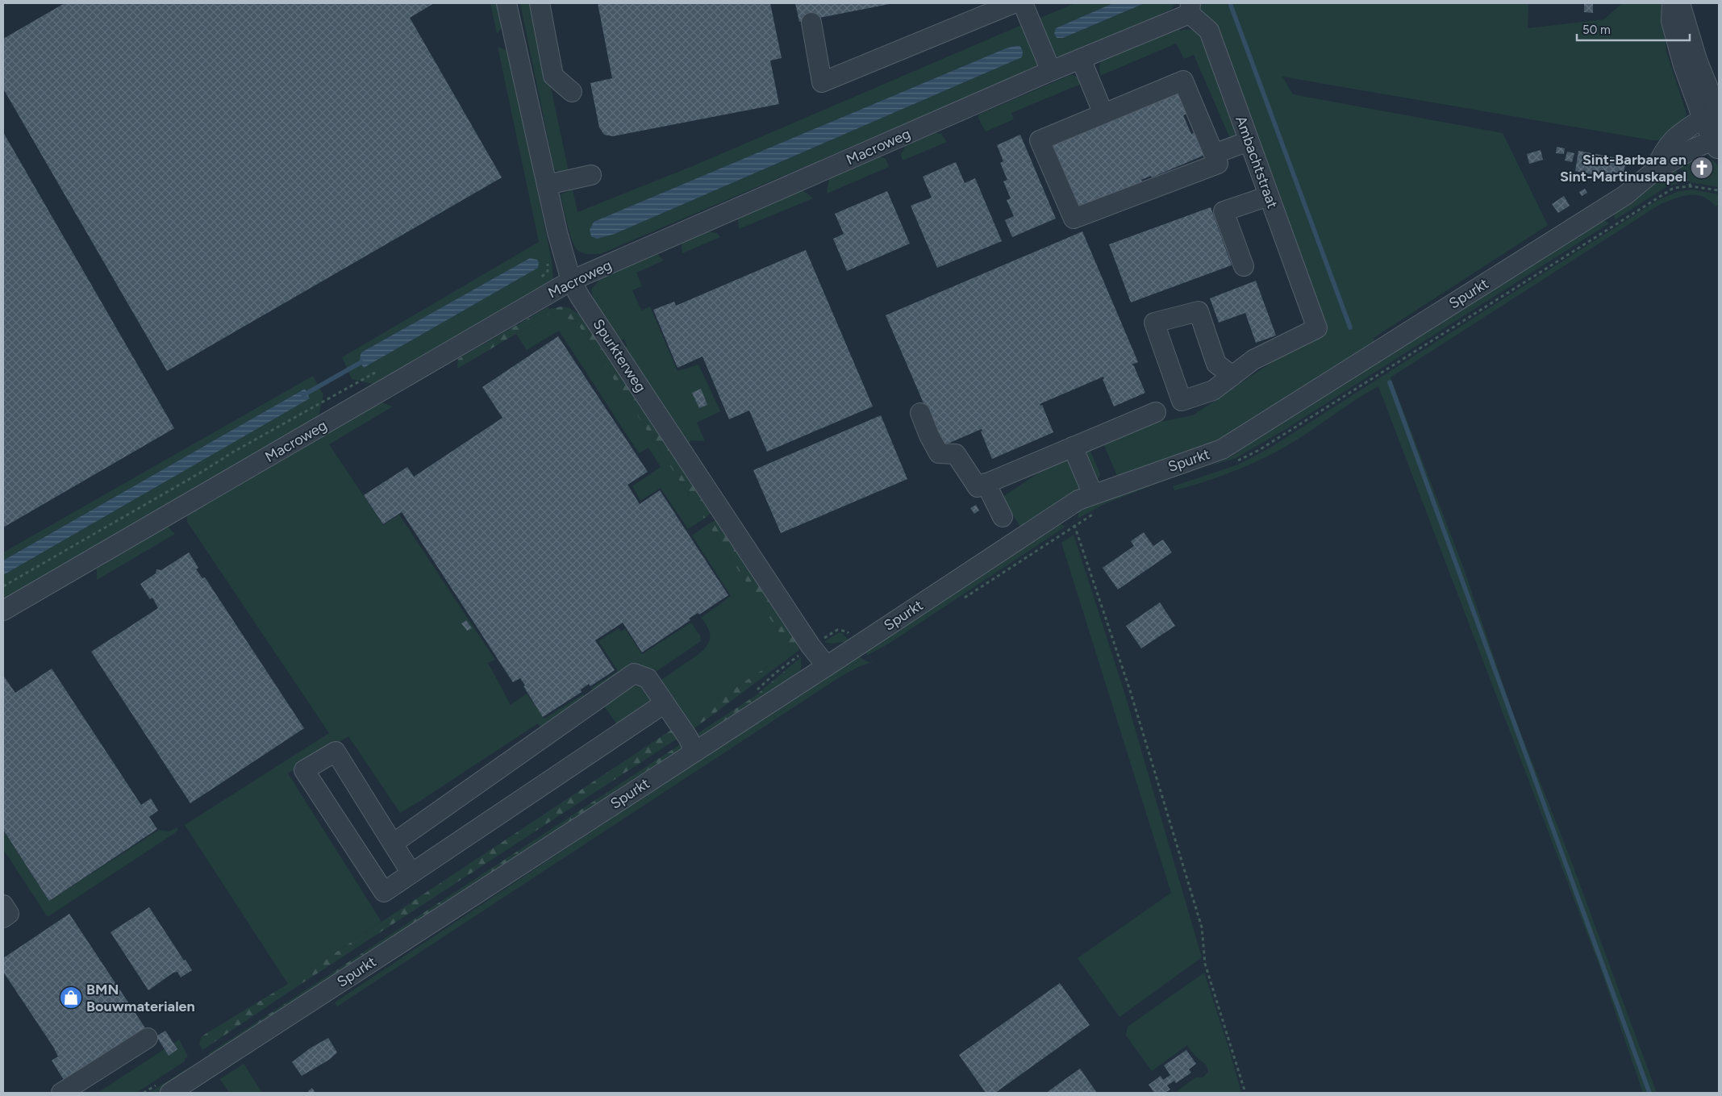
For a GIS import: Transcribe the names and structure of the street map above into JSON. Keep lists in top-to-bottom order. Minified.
{"streets":{"street":["Macroweg","Ambachtstraat","Spurkt","Spurkterweg"]},"crossings":[["Macroweg","Ambachtstraat"],["Macroweg","Spurkterweg"],["Spurkt","Spurkterweg"]],"places":{"church":["Sint-Barbara en Sint-Martinuskapel"],"shop":["BMN Bouwmaterialen"]},"scale_bar":"50 m"}
